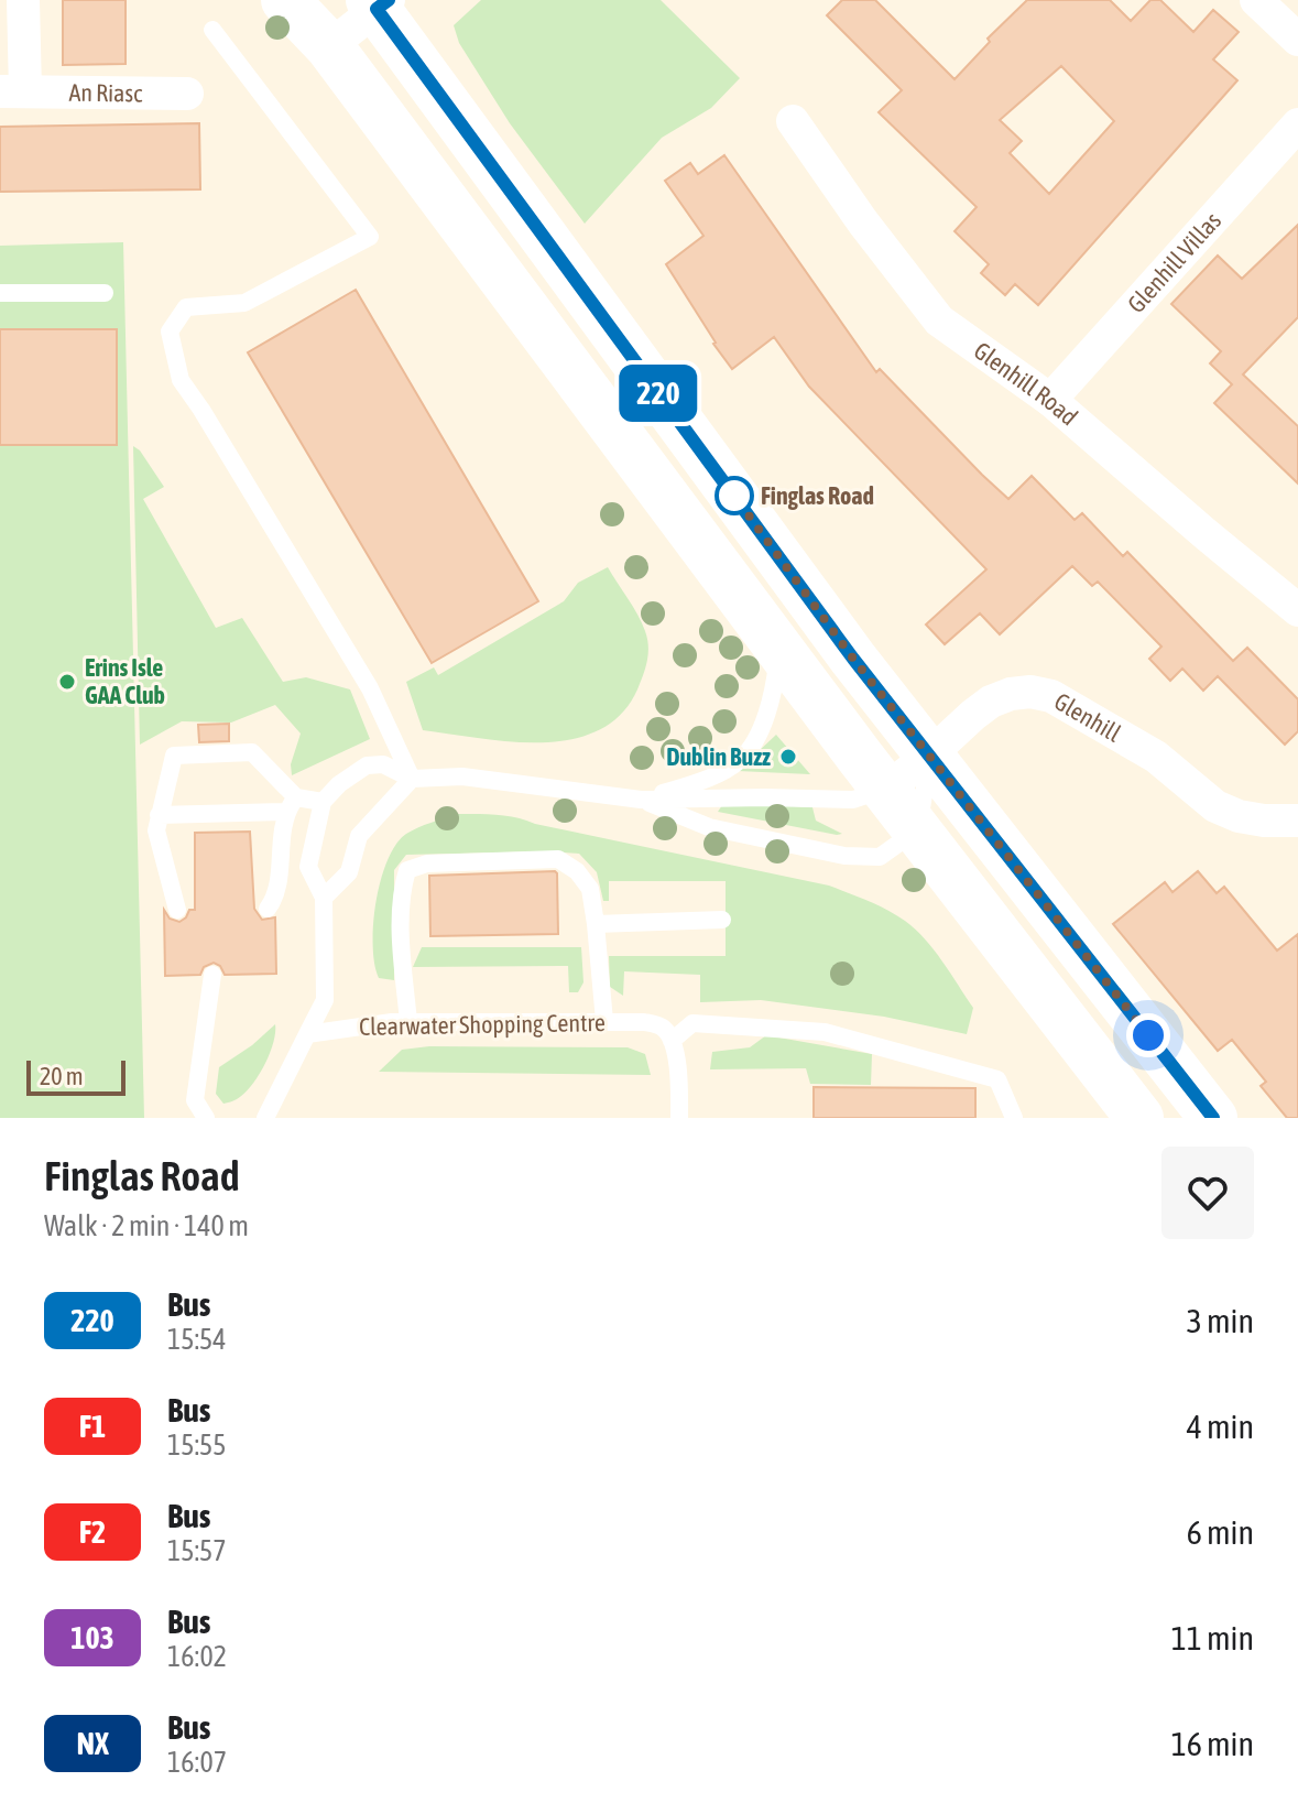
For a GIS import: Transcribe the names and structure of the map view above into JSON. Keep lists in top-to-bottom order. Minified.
{"streets":{"street":["An Riasc","Glenhill Villas","Glenhill Road","Glenhill"],"lane":["Clearwater Shopping Centre"]},"crossings":[["Glenhill Villas","Glenhill Road"]],"places":["Finglas Road","Erins Isle GAA Club","Dublin Buzz"],"lines":["bus line 220"],"scale_bar":"20 m","page":{"on_map":"220","scale":"20 m","heading":["Finglas Road","Walk · 2 min · 140 m"],"list":[{"mark":"220","name":"Bus","note":"15:54","value":"3 min"},{"mark":"F1","name":"Bus","note":"15:55","value":"4 min"},{"mark":"F2","name":"Bus","note":"15:57","value":"6 min"},{"mark":"103","name":"Bus","note":"16:02","value":"11 min"},{"mark":"NX","name":"Bus","note":"16:07","value":"16 min"}]}}
